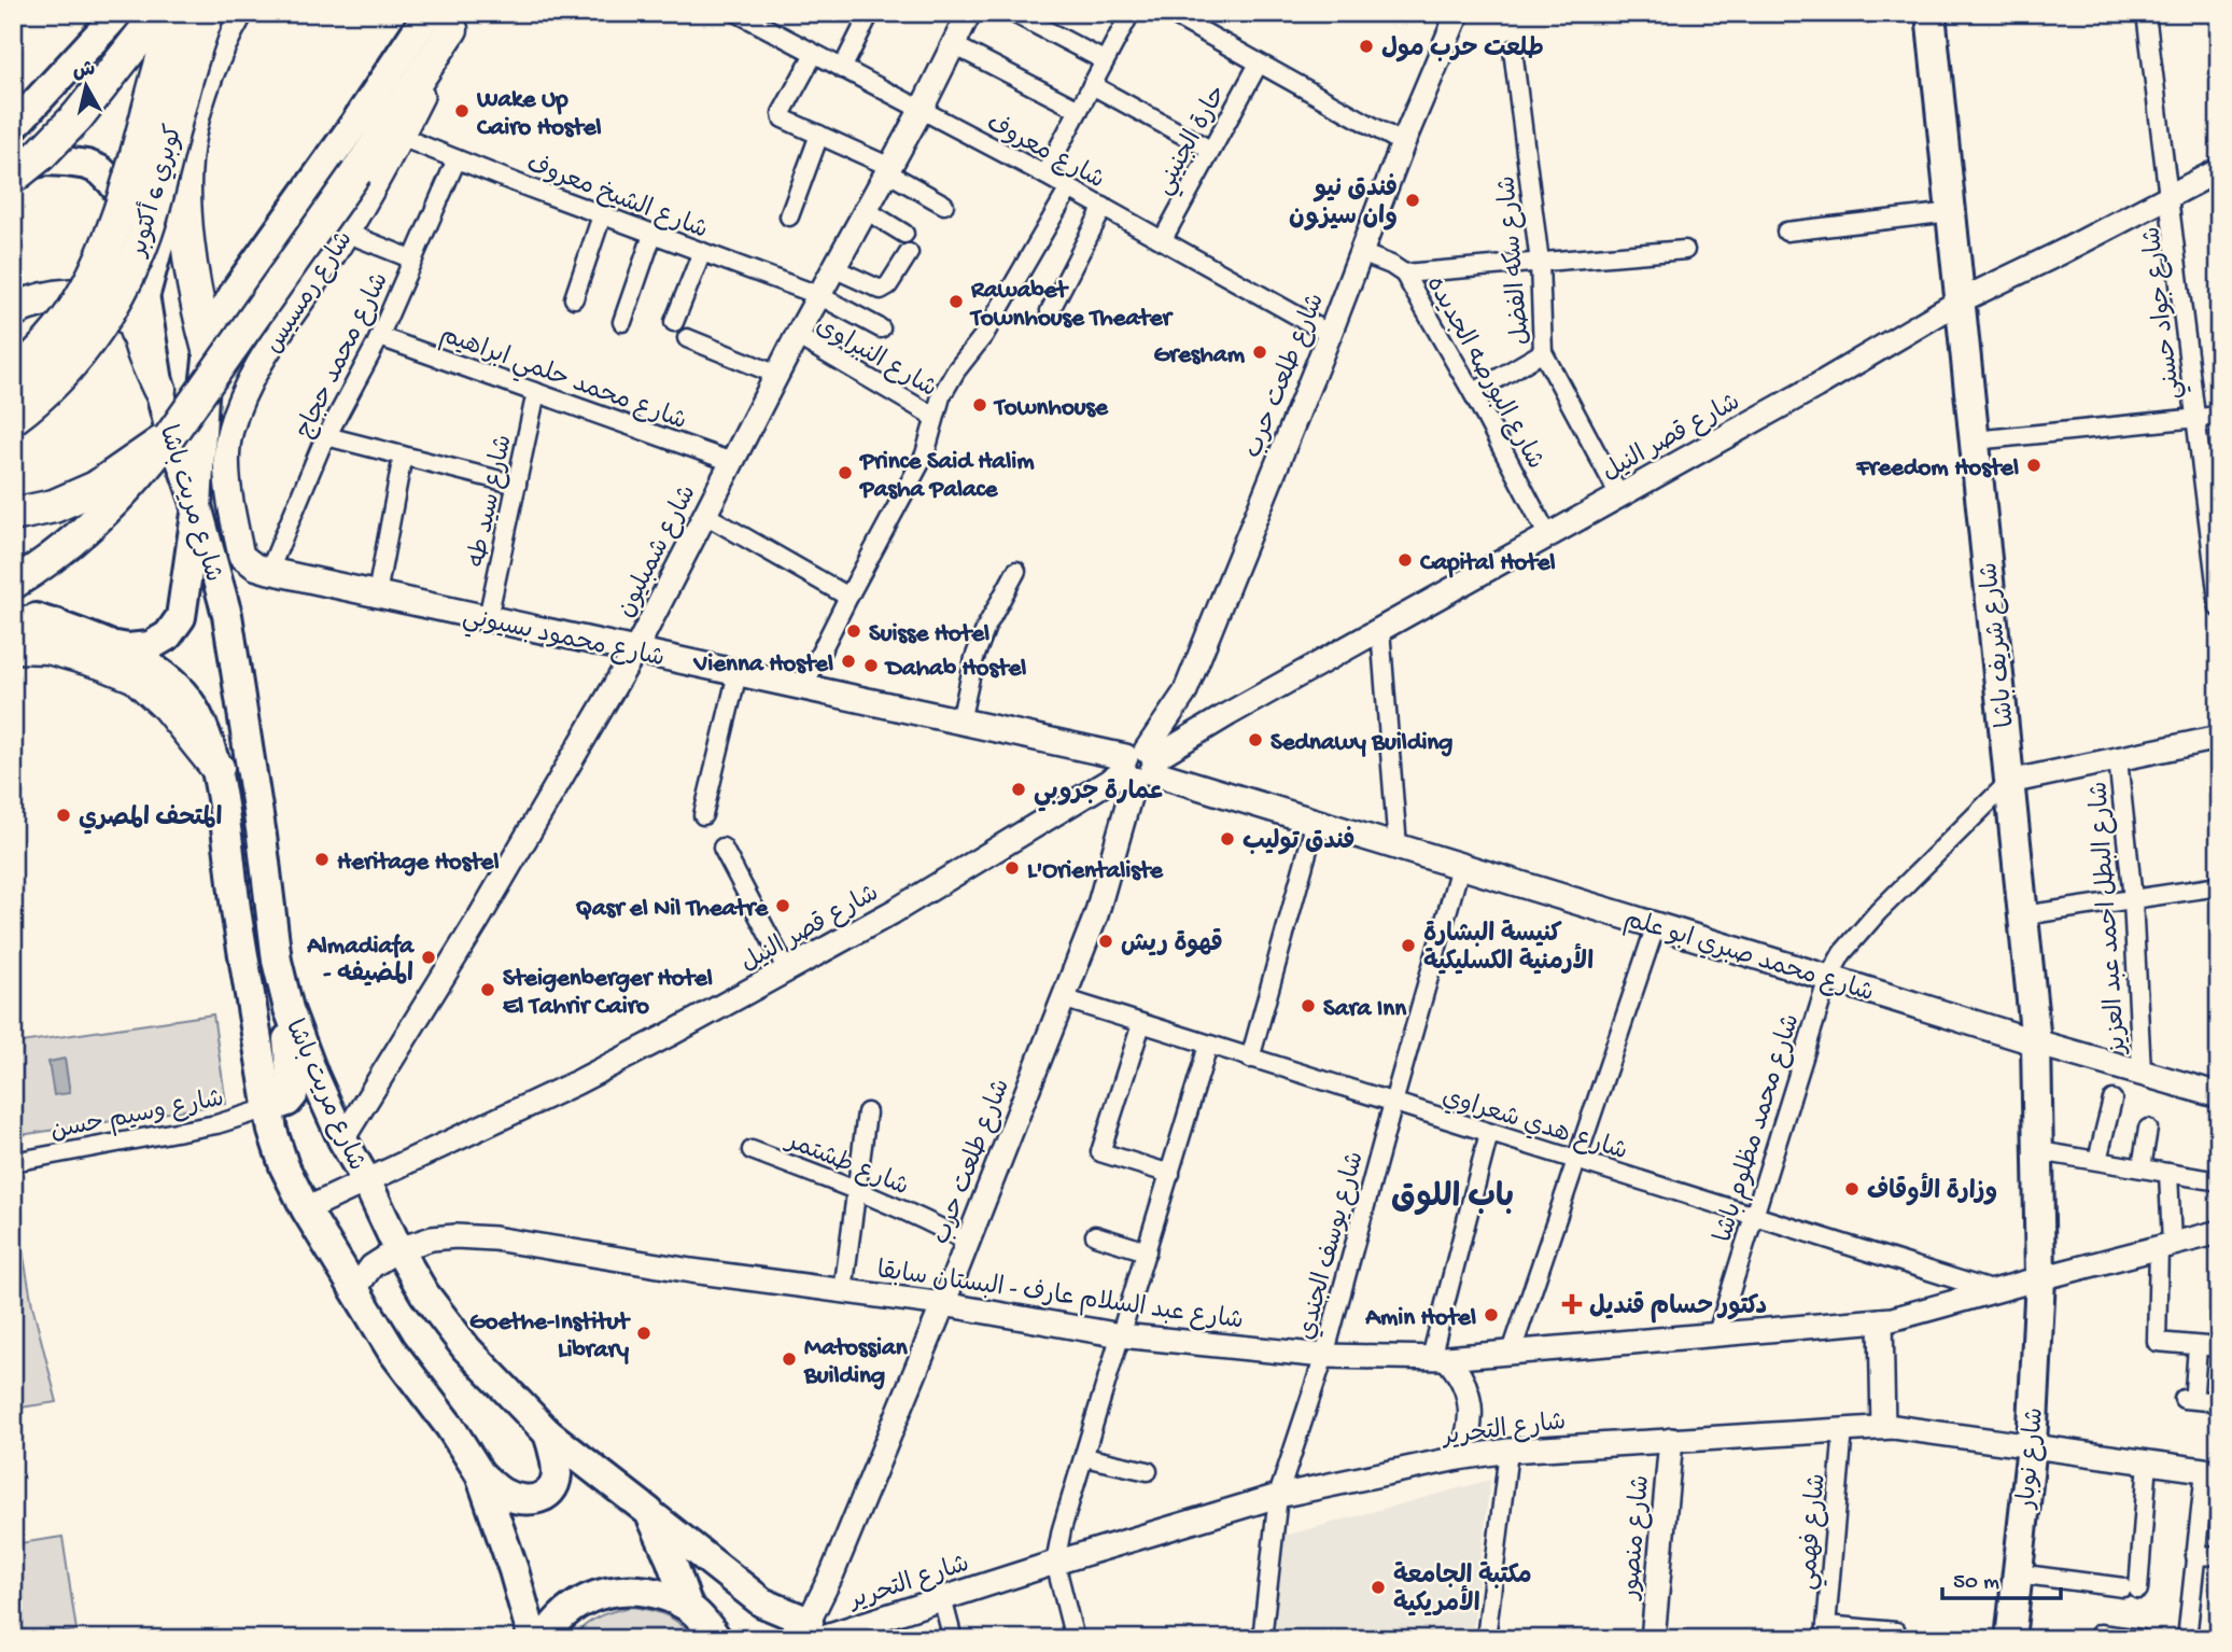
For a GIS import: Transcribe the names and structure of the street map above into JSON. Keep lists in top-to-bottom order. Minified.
{"streets":{"highway":["كوبري 6 أكتوبر"],"main road":["شارع رمسيس","شارع مريت باشا","شارع محمود بسيوني","شارع شريف باشا","شارع محمد صبري ابو علم","شارع نوبار"],"street":["حارة الجنيني","شارع معروف","شارع الشيخ معروف","شارع سكه الفضل","شارع جواد حسني","شارع محمد حجاج","شارع النبراوى","شارع البورصه الجديده","شارع طلعت حرب","شارع محمد حلمي ابراهيم","شارع قصر النيل","شارع سيد طه","شارع شمبليون","شارع البطل احمد عبد العزيز","شارع وسيم حسن","شارع هدي شعراوي","شارع محمد مظلوم باشا","شارع طشتمر","شارع يوسف الجندي","شارع عبد السلام عارف - البستان سابقا","شارع التحرير","شارع فهمي","شارع منصور"]},"crossings":[["حارة الجنيني","شارع معروف"],["شارع معروف","شارع طلعت حرب"],["شارع معروف","شارع شمبليون"],["شارع الشيخ معروف","شارع رمسيس"],["شارع الشيخ معروف","شارع محمد حجاج"],["شارع الشيخ معروف","شارع شمبليون"],["شارع سكه الفضل","شارع قصر النيل"],["شارع رمسيس","شارع محمد حجاج"],["شارع رمسيس","شارع محمود بسيوني"],["شارع جواد حسني","شارع قصر النيل"],["شارع محمد حجاج","شارع محمد حلمي ابراهيم"],["شارع محمد حجاج","شارع محمود بسيوني"],["شارع النبراوى","شارع شمبليون"],["شارع البورصه الجديده","شارع طلعت حرب"],["شارع البورصه الجديده","شارع قصر النيل"],["شارع طلعت حرب","شارع قصر النيل"],["شارع طلعت حرب","شارع محمود بسيوني"],["شارع طلعت حرب","شارع محمد صبري ابو علم"],["شارع طلعت حرب","شارع هدي شعراوي"],["شارع طلعت حرب","شارع طشتمر"],["شارع طلعت حرب","شارع عبد السلام عارف - البستان سابقا"],["شارع طلعت حرب","شارع التحرير"],["شارع محمد حلمي ابراهيم","شارع سيد طه"],["شارع محمد حلمي ابراهيم","شارع شمبليون"],["شارع قصر النيل","شارع مريت باشا"],["شارع قصر النيل","شارع محمود بسيوني"],["شارع قصر النيل","شارع شريف باشا"],["شارع قصر النيل","شارع محمد صبري ابو علم"],["شارع سيد طه","شارع محمود بسيوني"],["شارع مريت باشا","شارع شمبليون"],["شارع مريت باشا","شارع وسيم حسن"],["شارع مريت باشا","شارع عبد السلام عارف - البستان سابقا"],["شارع شمبليون","شارع محمود بسيوني"],["شارع محمود بسيوني","شارع محمد صبري ابو علم"],["شارع شريف باشا","شارع محمد صبري ابو علم"],["شارع شريف باشا","شارع محمد مظلوم باشا"],["شارع شريف باشا","شارع عبد السلام عارف - البستان سابقا"],["شارع شريف باشا","شارع نوبار"],["شارع البطل احمد عبد العزيز","شارع محمد صبري ابو علم"],["شارع محمد صبري ابو علم","شارع محمد مظلوم باشا"],["شارع محمد صبري ابو علم","شارع يوسف الجندي"],["شارع هدي شعراوي","شارع محمد مظلوم باشا"],["شارع هدي شعراوي","شارع يوسف الجندي"],["شارع هدي شعراوي","شارع عبد السلام عارف - البستان سابقا"],["شارع محمد مظلوم باشا","شارع عبد السلام عارف - البستان سابقا"],["شارع يوسف الجندي","شارع عبد السلام عارف - البستان سابقا"],["شارع يوسف الجندي","شارع التحرير"],["شارع عبد السلام عارف - البستان سابقا","شارع نوبار"],["شارع التحرير","شارع نوبار"],["شارع التحرير","شارع فهمي"],["شارع التحرير","شارع منصور"]],"districts":["باب اللوق"],"places":{"other":["طلعت حرب مول","Wake Up Cairo Hostel","فندق نيو وان سيزون","Rawabet Townhouse Theater","Gresham","Townhouse","Freedom Hostel","Prince Said Halim Pasha Palace","Capital Hotel","Suisse Hotel","Vienna Hostel","Dahab Hostel","Sednawy Building","عمارة جروبي","المتحف المصري","فندق توليب","Heritage Hostel","L'Orientaliste","Qasr el Nil Theatre","قهوة ريش","كنيسة البشارة الأرمنية الكسليكية","Almadiafa - المضيفه","Steigenberger Hotel El Tahrir Cairo","Sara Inn","وزارة الأوقاف","Amin Hotel","Goethe-Institut Library","Matossian Building","مكتبة الجامعة الأمريكية"],"health":["دكتور حسام قنديل"]},"scale_bar":"50 m","north":"top"}
